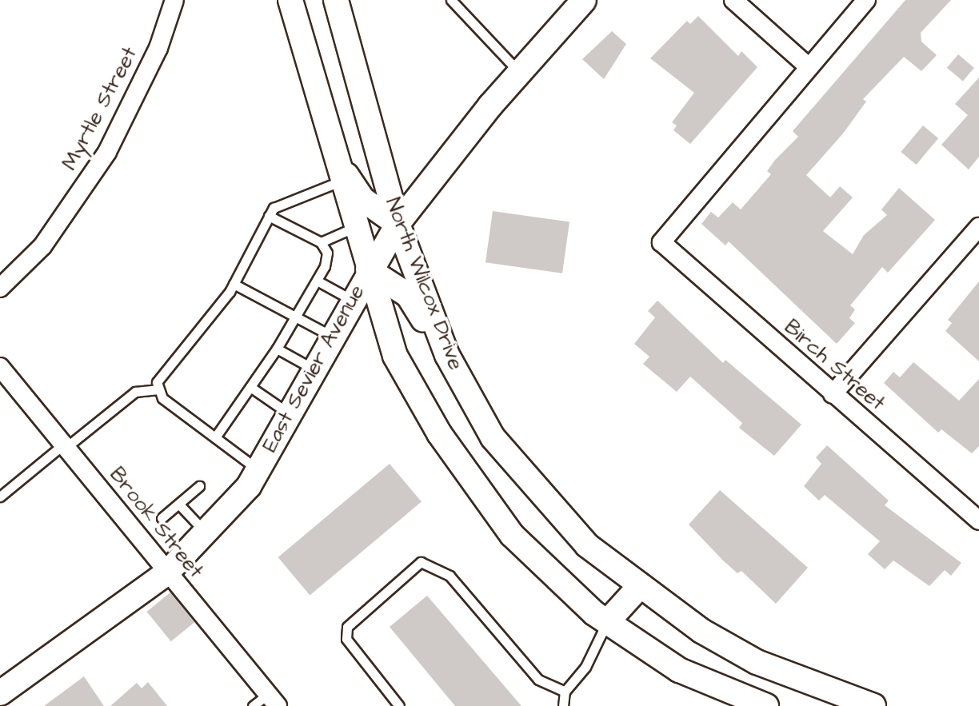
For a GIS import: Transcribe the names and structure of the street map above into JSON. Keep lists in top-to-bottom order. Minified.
{"streets":{"main road":["North Wilcox Drive","East Sevier Avenue"],"street":["Myrtle Street","Birch Street","Brook Street"]},"crossings":[["North Wilcox Drive","East Sevier Avenue"],["East Sevier Avenue","Brook Street"]]}
